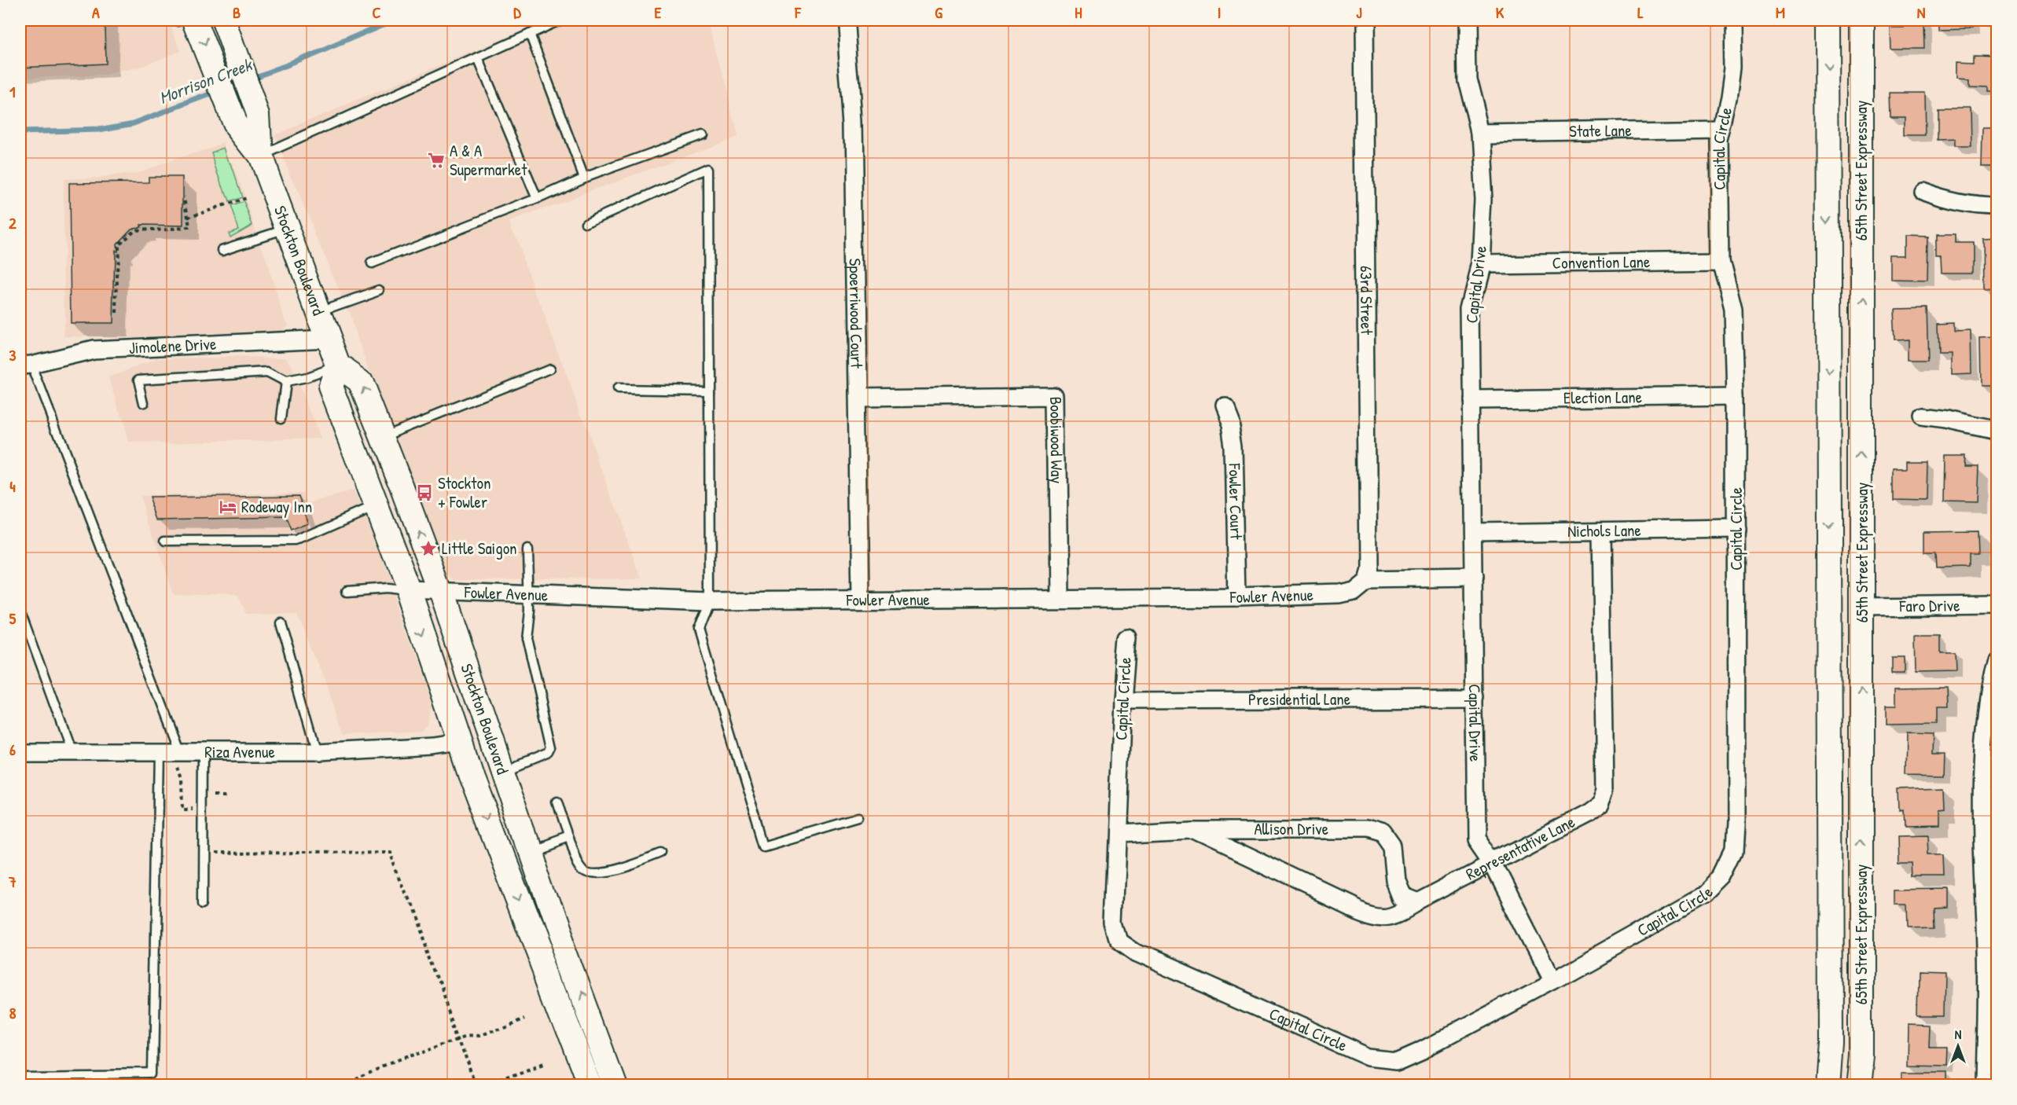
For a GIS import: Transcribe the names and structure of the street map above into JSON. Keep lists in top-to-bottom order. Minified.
{"streets":{"main road":["65th Street Expressway","Stockton Boulevard"],"street":["State Lane","Capital Circle","Convention Lane","Capital Drive","63rd Street","Spoerriwood Court","Jimolene Drive","Election Lane","Boobiwood Way","Fowler Court","Nichols Lane","Fowler Avenue","Faro Drive","Presidential Lane","Riza Avenue","Allison Drive","Representative Lane"]},"crossings":[["State Lane","Capital Circle"],["State Lane","Capital Drive"],["Capital Circle","Convention Lane"],["Capital Circle","Capital Drive"],["Capital Circle","Election Lane"],["Capital Circle","Nichols Lane"],["Capital Circle","Presidential Lane"],["Capital Circle","Allison Drive"],["65th Street Expressway","Faro Drive"],["Stockton Boulevard","Jimolene Drive"],["Stockton Boulevard","Fowler Avenue"],["Stockton Boulevard","Riza Avenue"],["Convention Lane","Capital Drive"],["Capital Drive","Election Lane"],["Capital Drive","Nichols Lane"],["Capital Drive","Presidential Lane"],["Capital Drive","Representative Lane"],["63rd Street","Fowler Avenue"],["Spoerriwood Court","Boobiwood Way"],["Spoerriwood Court","Fowler Avenue"],["Boobiwood Way","Fowler Avenue"],["Fowler Court","Fowler Avenue"],["Nichols Lane","Representative Lane"],["Allison Drive","Representative Lane"]],"water":["Morrison Creek"],"places":{"supermarket":["A & A Supermarket"],"bus stop":["Stockton + Fowler"],"hotel":["Rodeway Inn"],"place":["Little Saigon"]},"north":"top","grid":{"columns":["A","B","C","D","E","F","G","H","I","J","K","L","M","N"],"rows":["1","2","3","4","5","6","7","8"]}}
